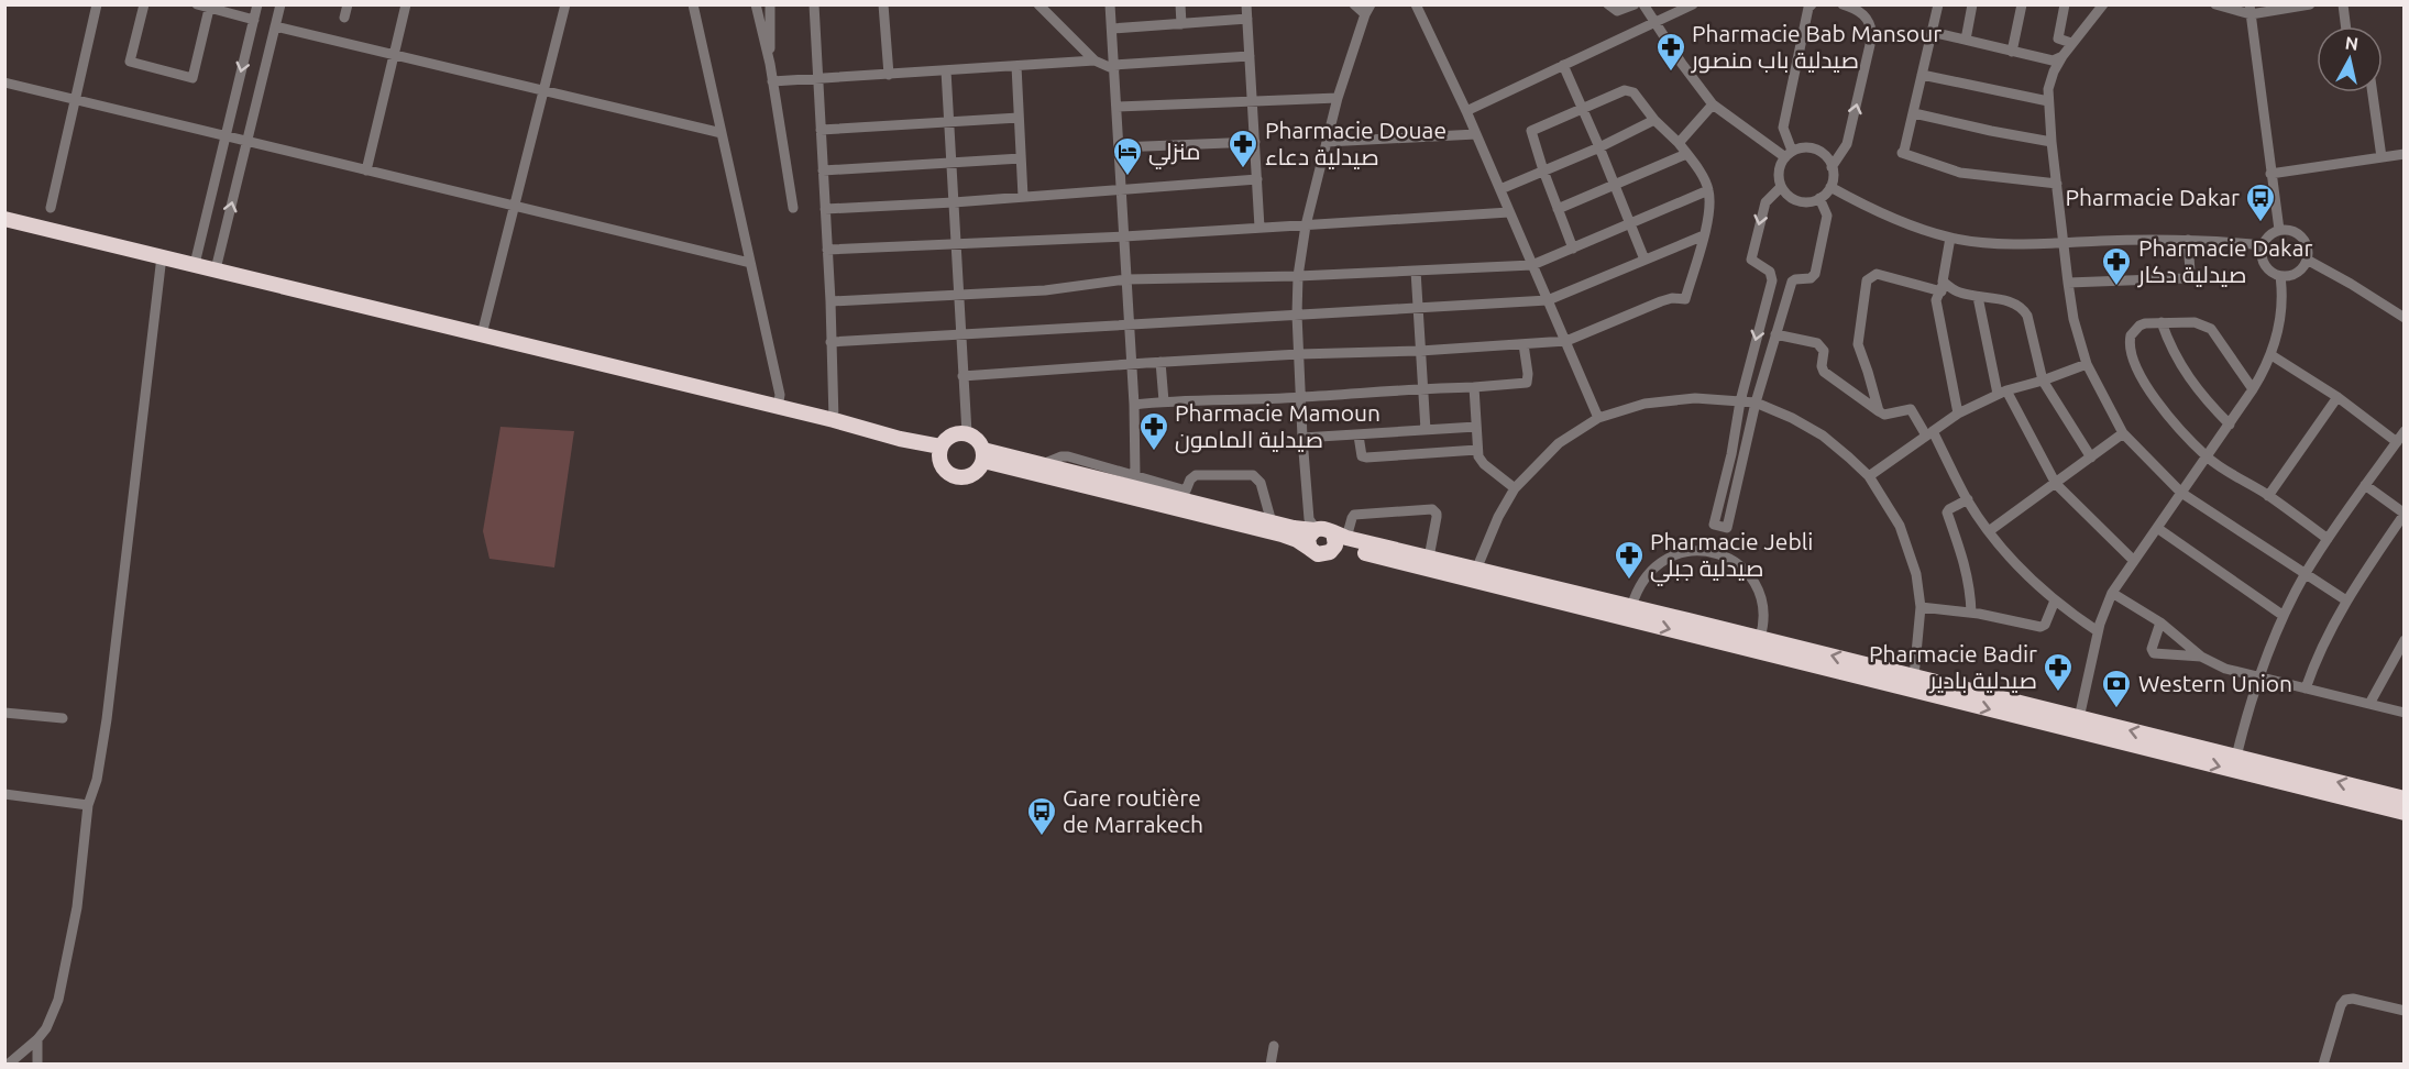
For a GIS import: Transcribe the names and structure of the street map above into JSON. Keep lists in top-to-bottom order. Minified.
{"places":{"pharmacy":["Pharmacie Bab Mansour صيدلية باب منصور","Pharmacie Douae صيدلية دعاء","Pharmacie Dakar صيدلية دكار","Pharmacie Mamoun صيدلية المامون","Pharmacie Jebli صيدلية جبلي","Pharmacie Badir صيدلية بادير"],"hotel":["منزلي"],"bus stop":["Pharmacie Dakar","Gare routière de Marrakech"],"bank":["Western Union"]},"north":"top"}
